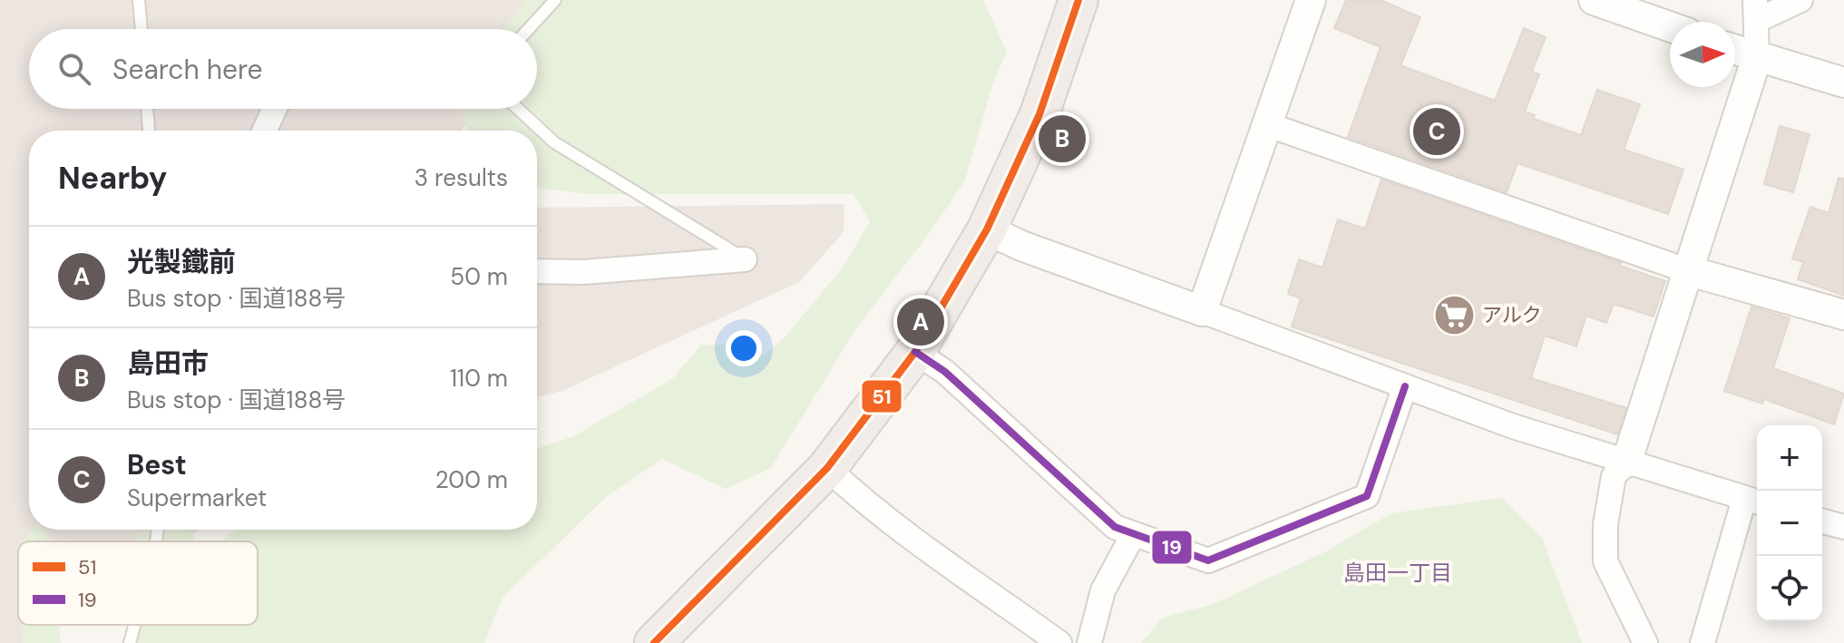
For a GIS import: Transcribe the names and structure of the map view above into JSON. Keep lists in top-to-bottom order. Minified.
{"districts":["島田一丁目"],"places":{"supermarket":["アルク"]},"lines":["transit line 51","transit line 19"],"legend":["51","19"],"north":"right","page":{"search":"Search here","pins":["C","B","A"],"heading":["Nearby","3 results"],"list":[{"mark":"A","name":"光製鐵前","note":"Bus stop · 国道188号","value":"50 m"},{"mark":"B","name":"島田市","note":"Bus stop · 国道188号","value":"110 m"},{"mark":"C","name":"Best","note":"Supermarket","value":"200 m"}],"map_buttons":["+","−"]}}
